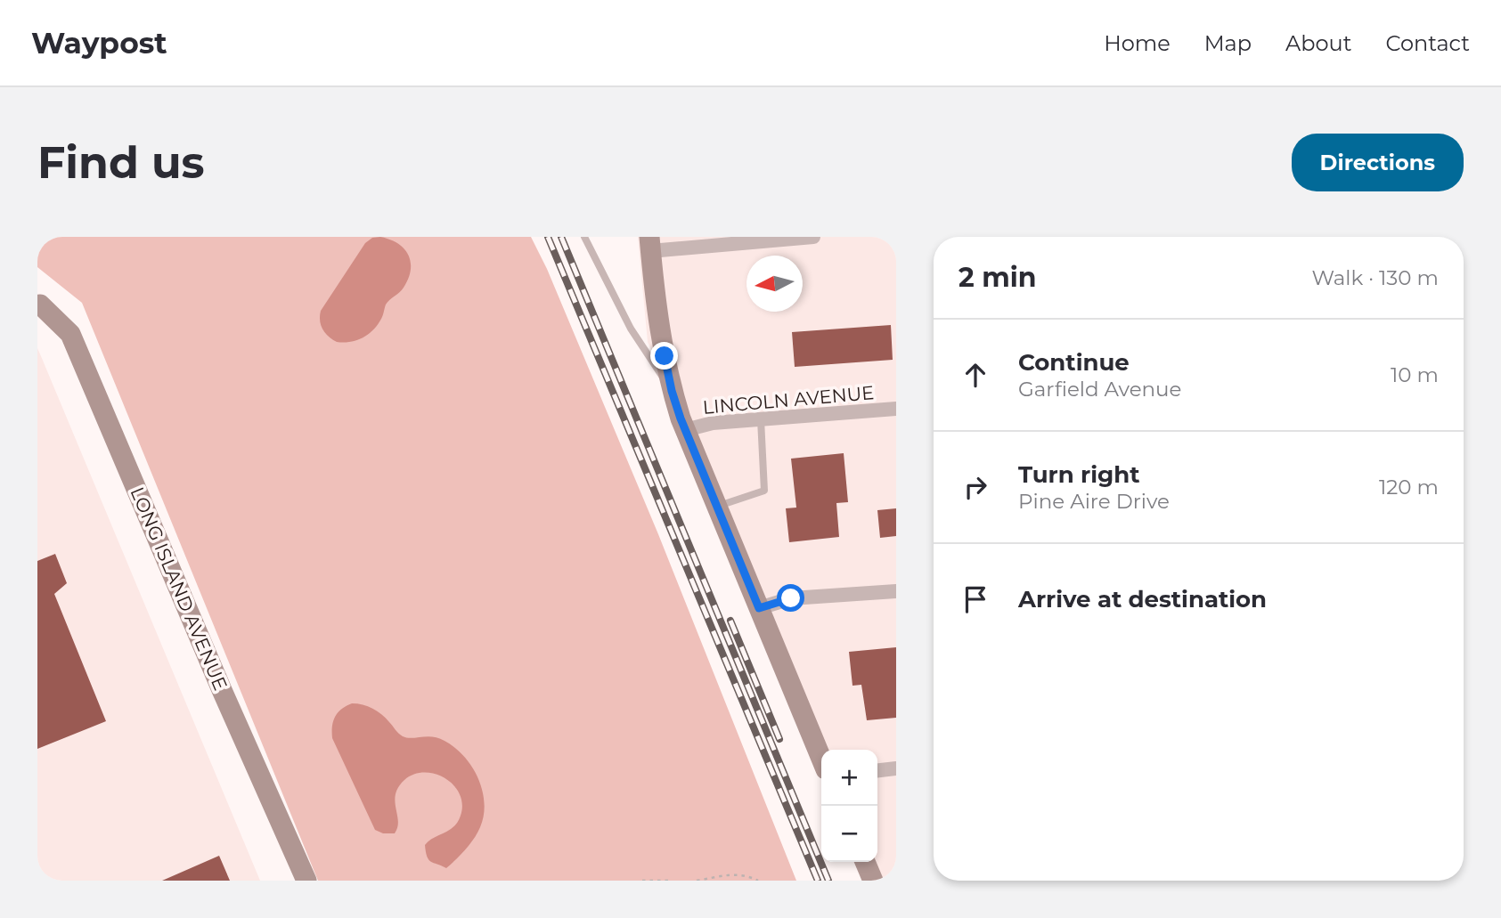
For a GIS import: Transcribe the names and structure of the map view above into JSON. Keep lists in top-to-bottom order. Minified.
{"streets":{"street":["LINCOLN AVENUE","LONG ISLAND AVENUE"]},"north":"left","page":{"header":"Waypost","nav":["Home","Map","About","Contact"],"buttons":"Directions","title":"Find us","heading":["2 min","Walk · 130 m"],"list":[["Continue","Garfield Avenue","10 m"],["Turn right","Pine Aire Drive","120 m"],"Arrive at destination"],"map_buttons":["+","−"]}}
